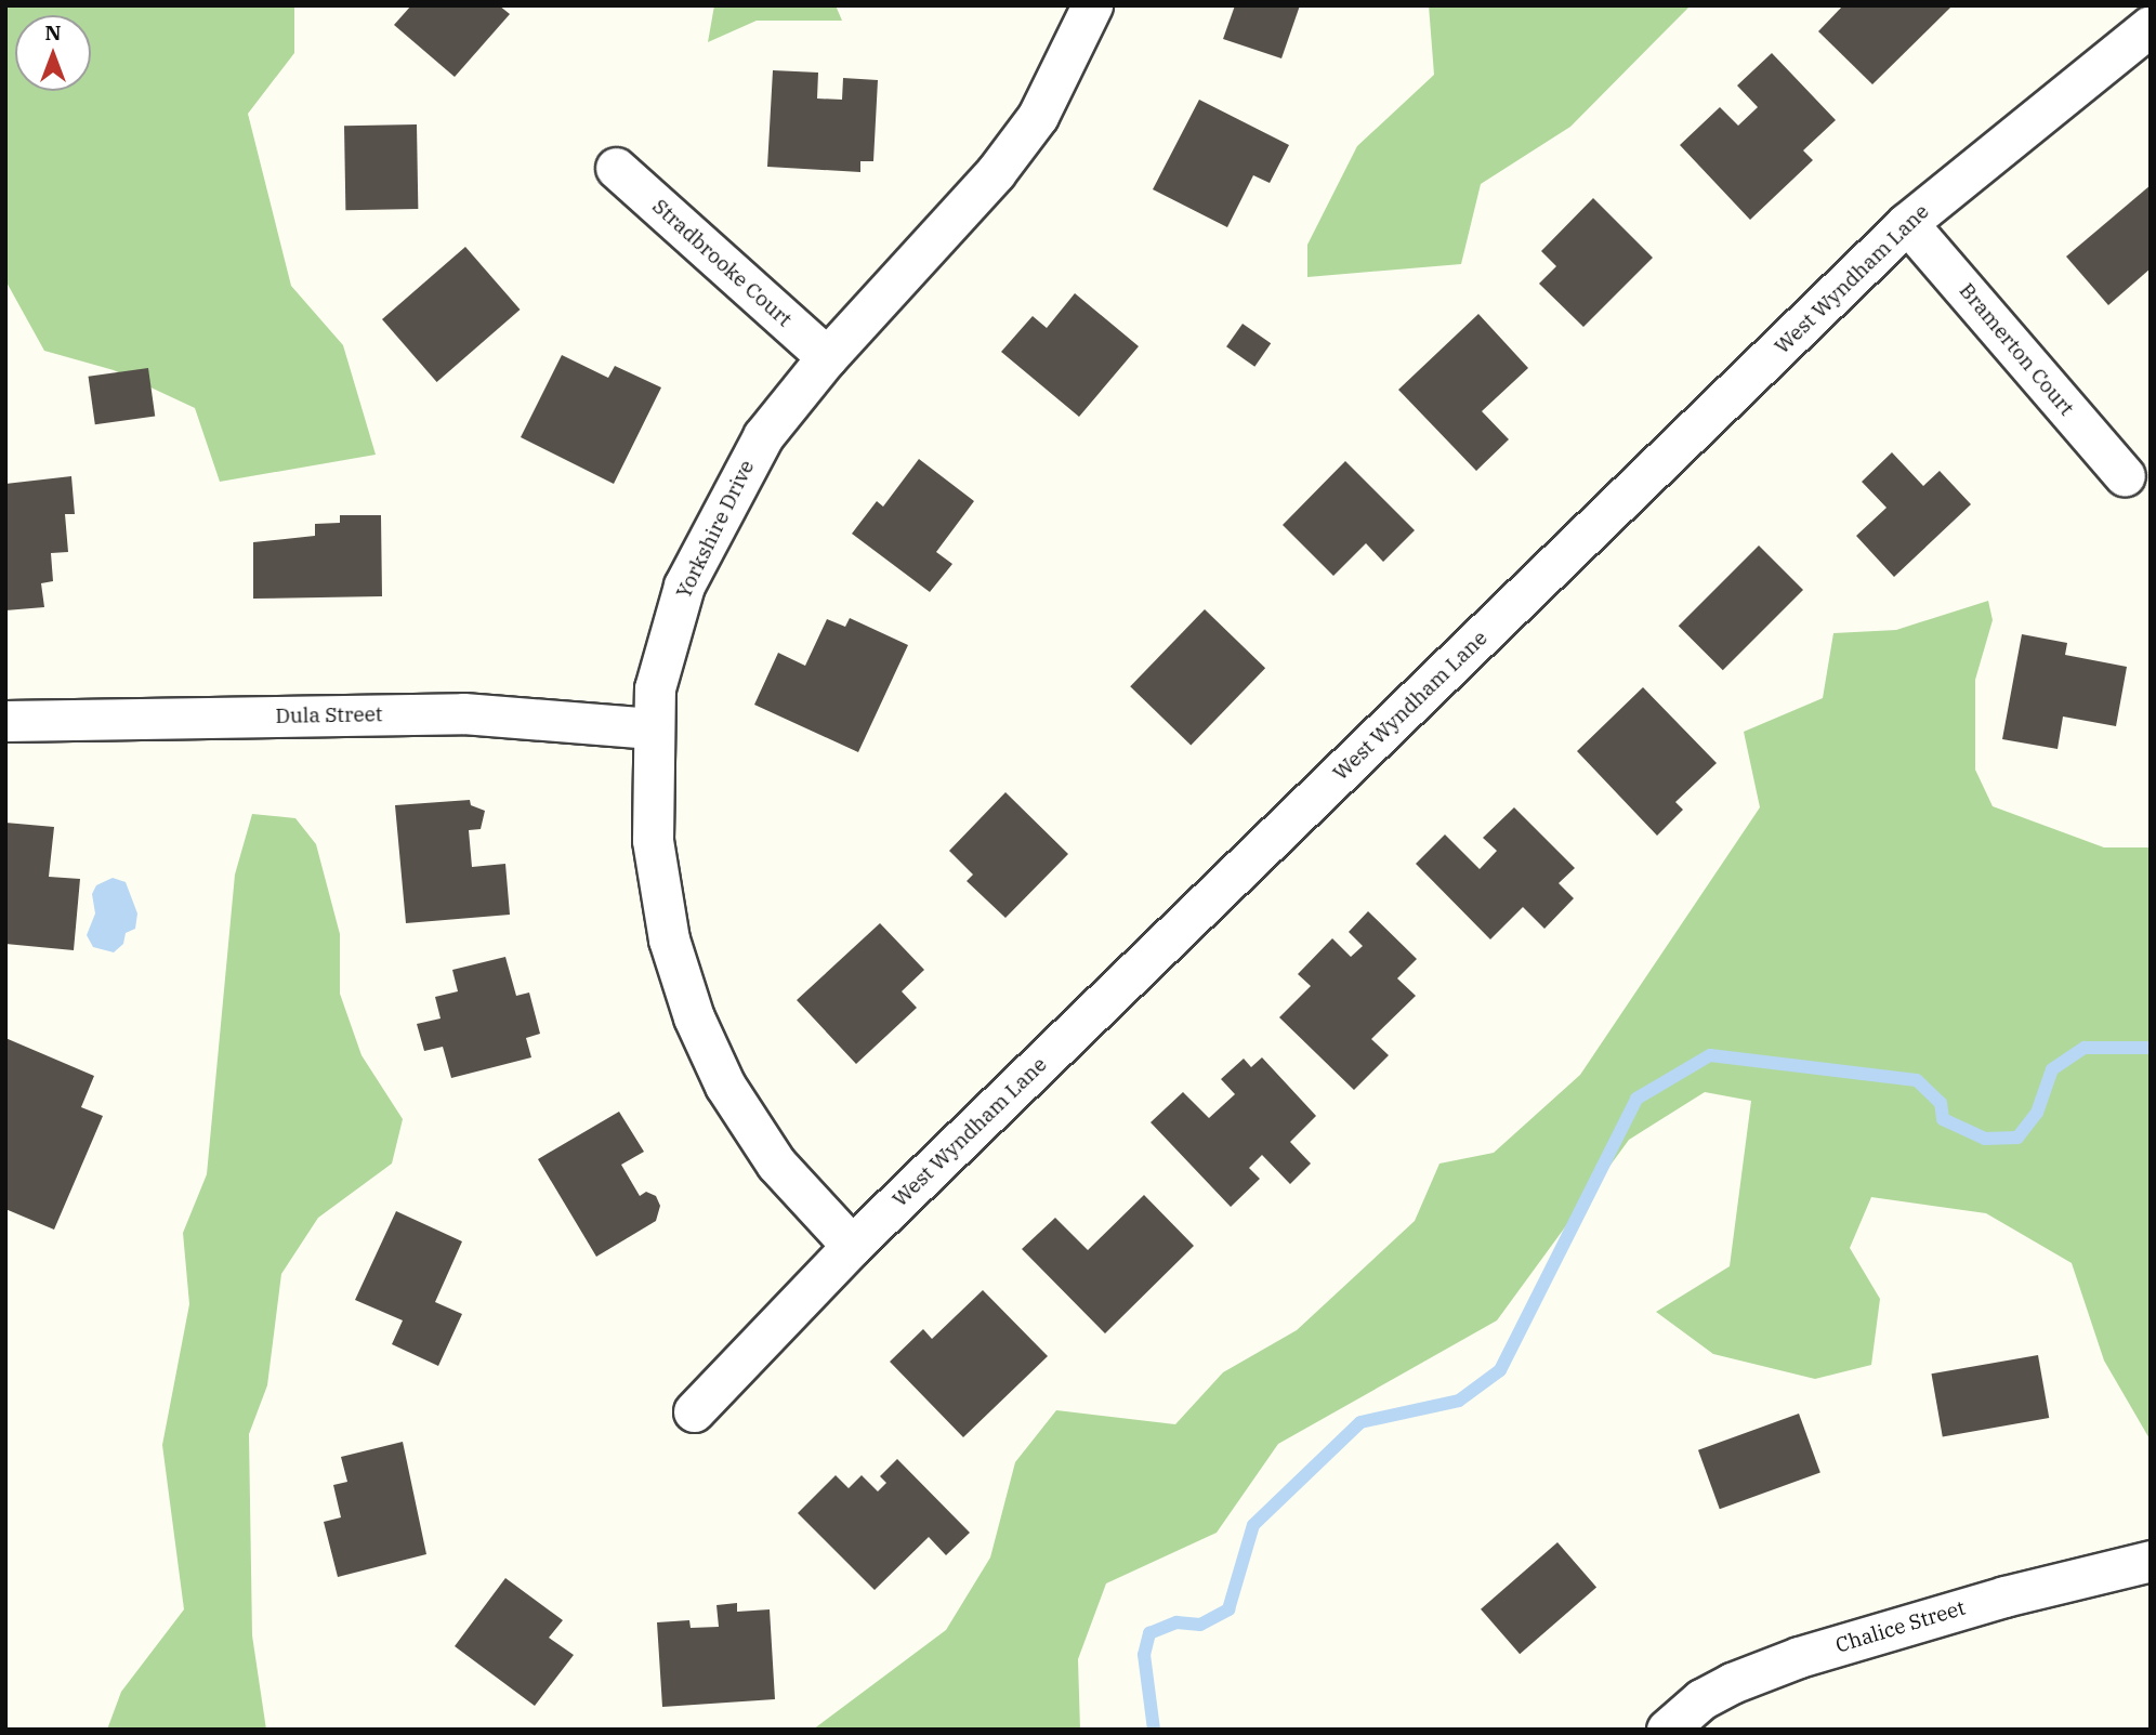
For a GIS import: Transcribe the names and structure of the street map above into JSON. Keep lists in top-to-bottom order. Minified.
{"streets":{"street":["Stradbrooke Court","West Wyndham Lane","Bramerton Court","Yorkshire Drive","Dula Street","Chalice Street"]},"crossings":[["Stradbrooke Court","Yorkshire Drive"],["West Wyndham Lane","Bramerton Court"],["West Wyndham Lane","Yorkshire Drive"],["Yorkshire Drive","Dula Street"]],"north":"top"}
